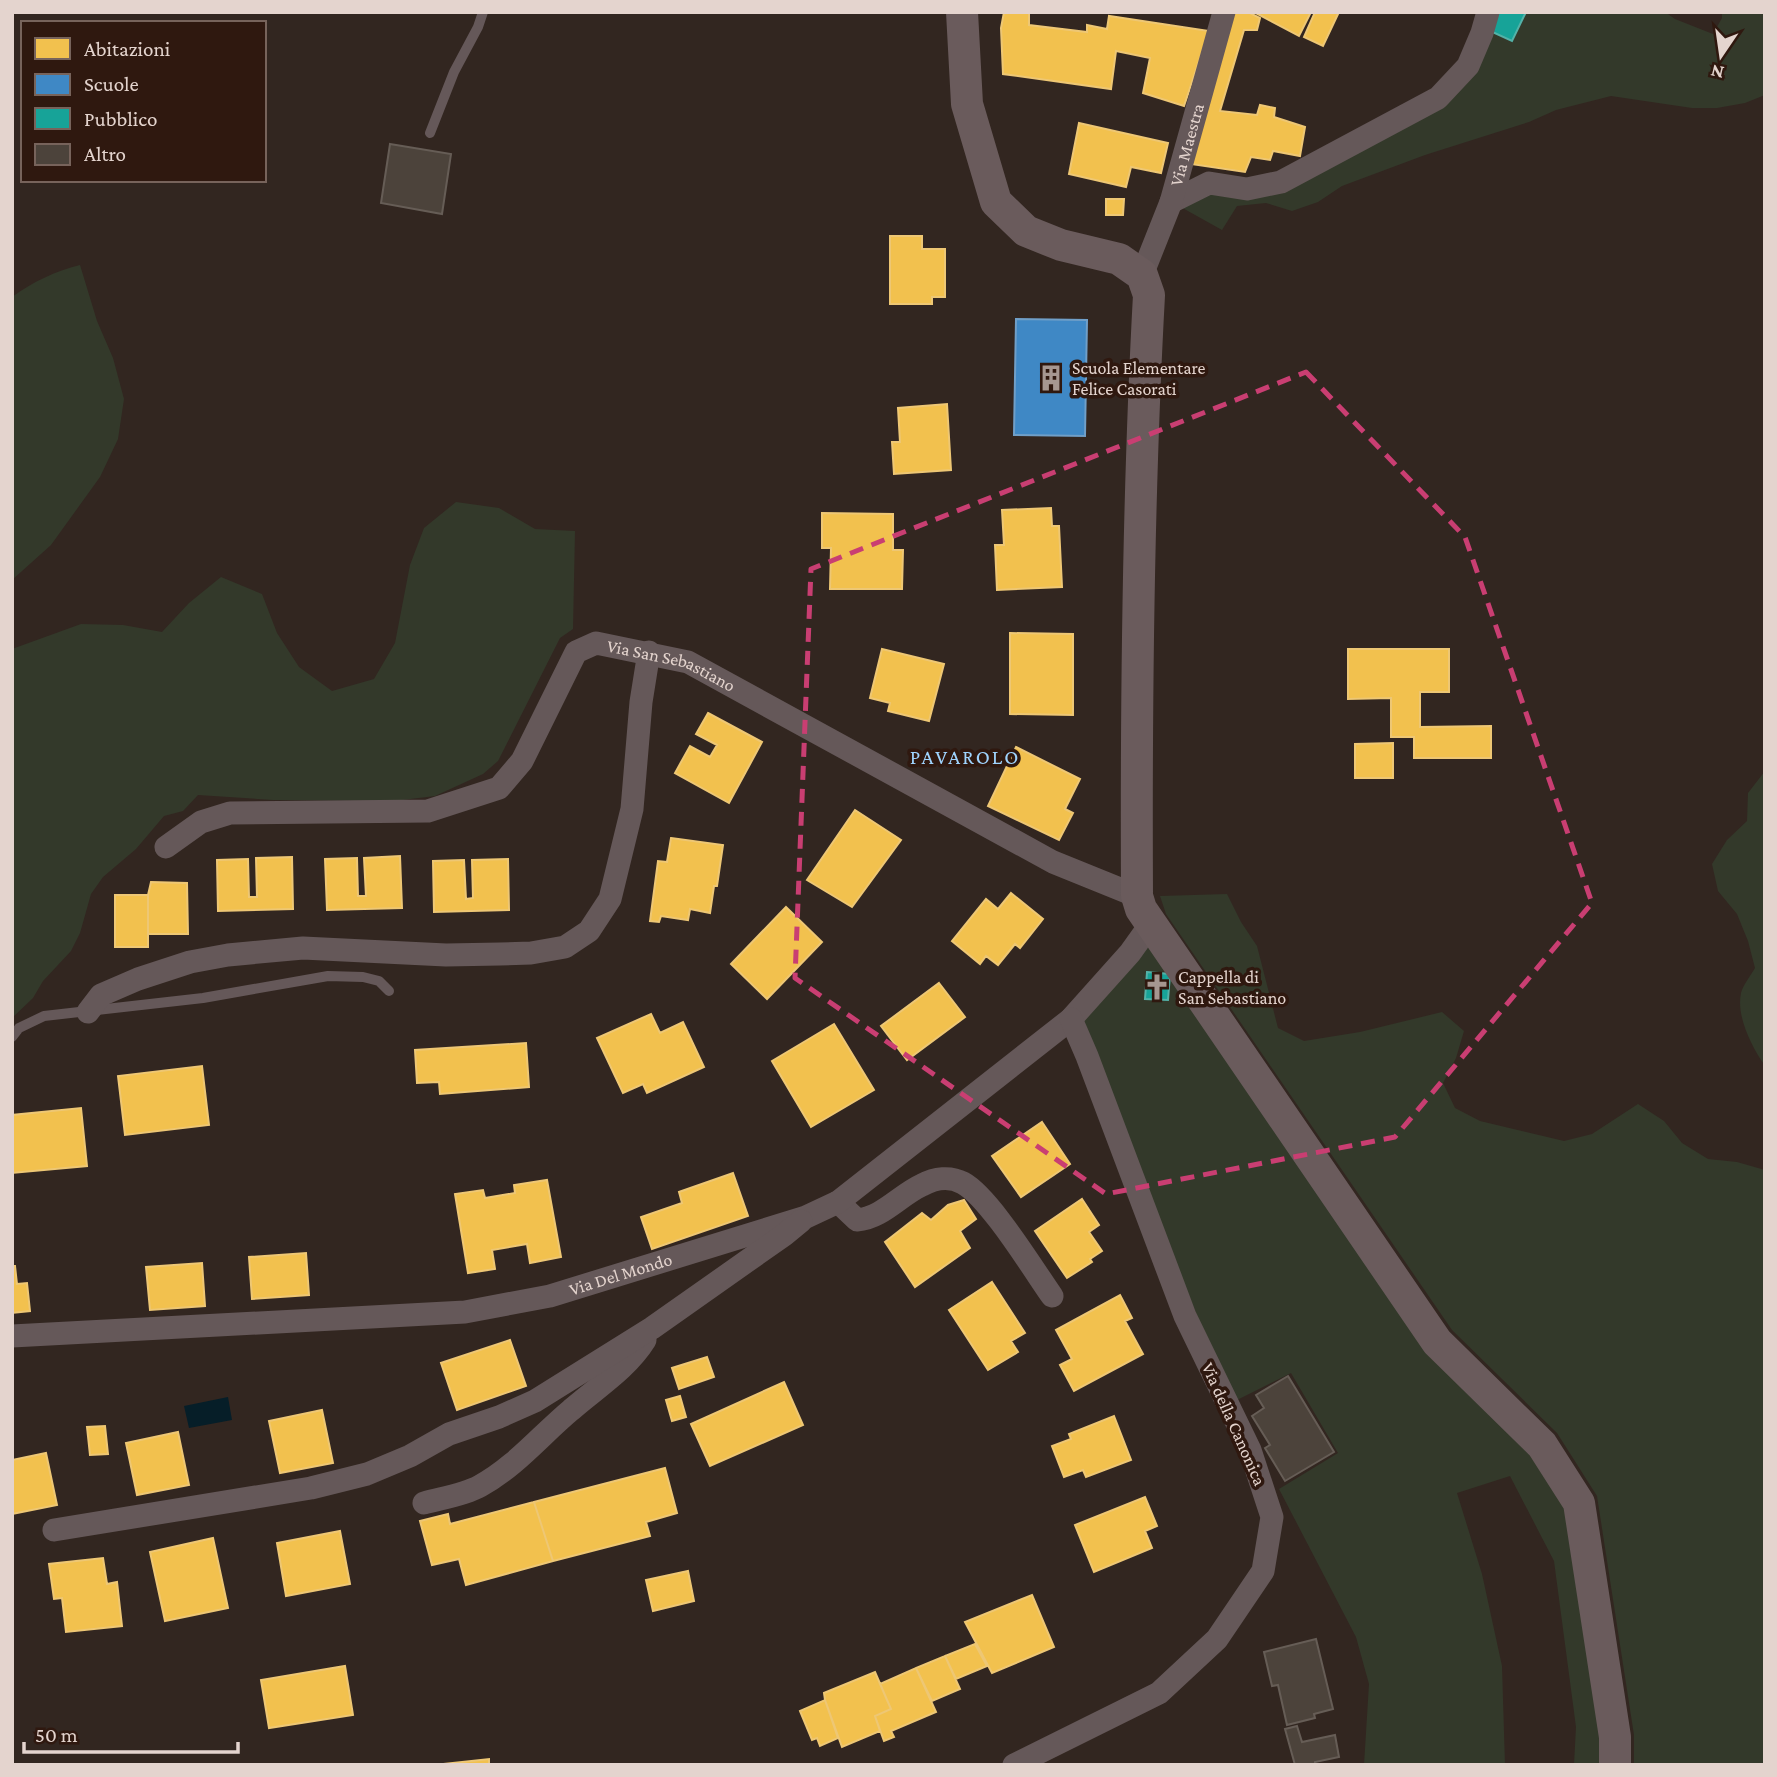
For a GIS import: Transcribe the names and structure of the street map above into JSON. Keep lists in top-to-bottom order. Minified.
{"streets":{"street":["Via Maestra","Via San Sebastiano","Via Del Mondo","Via della Canonica"]},"crossings":[["Via Del Mondo","Via della Canonica"]],"districts":["PAVAROLO"],"places":{"building":["Scuola Elementare Felice Casorati"],"church":["Cappella di San Sebastiano"]},"legend":["Abitazioni","Scuole","Pubblico","Altro"],"scale_bar":"50 m","north":"bottom"}
